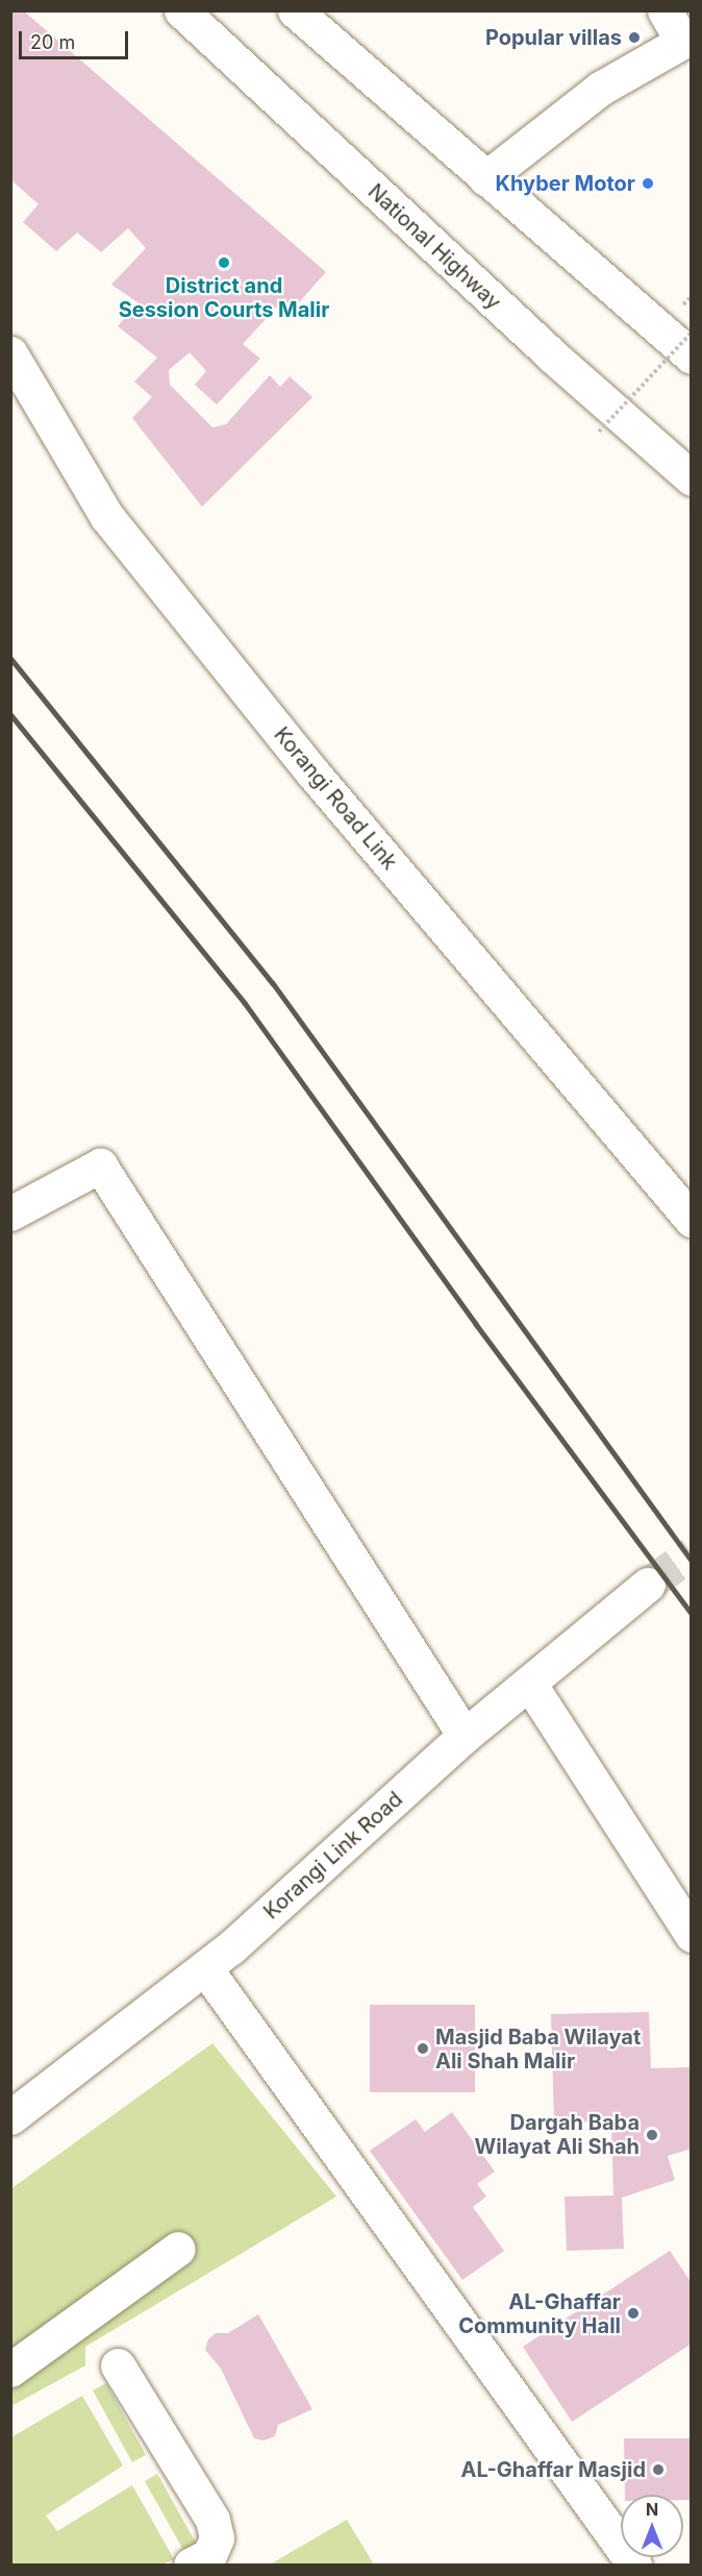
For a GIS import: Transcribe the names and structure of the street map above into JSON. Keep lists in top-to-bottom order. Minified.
{"streets":{"main road":["National Highway","Korangi Road Link","Korangi Link Road"]},"places":["Popular villas","Khyber Motor","District and Session Courts Malir","Masjid Baba Wilayat Ali Shah Malir","Dargah Baba Wilayat Ali Shah","AL-Ghaffar Community Hall","AL-Ghaffar Masjid"],"scale_bar":"20 m","north":"top"}
